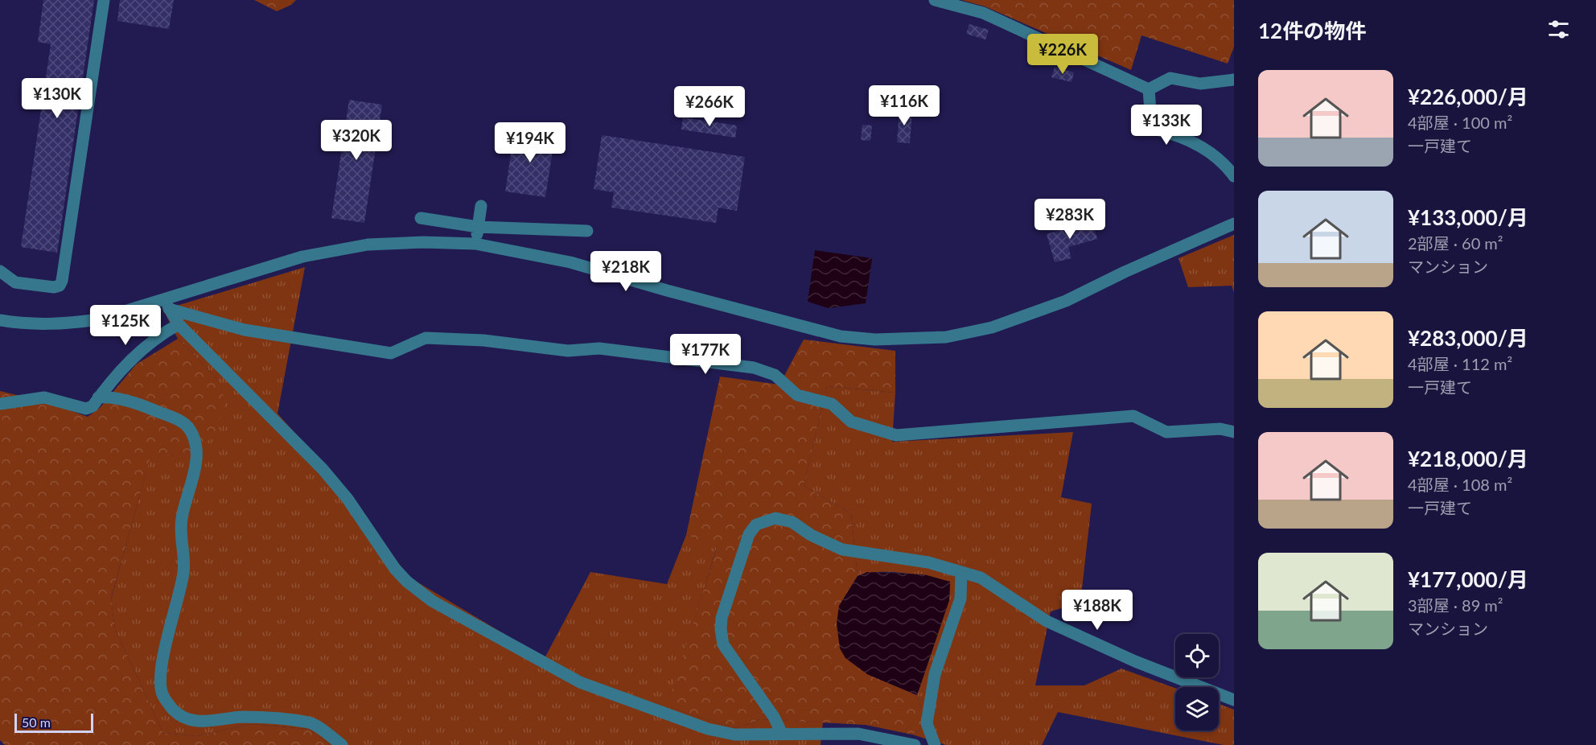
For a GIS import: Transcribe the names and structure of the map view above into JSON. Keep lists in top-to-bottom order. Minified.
{"scale_bar":"50 m","page":{"heading":"12件の物件","price":["¥226K","¥130K","¥116K","¥266K","¥133K","¥320K","¥194K","¥283K","¥218K","¥125K","¥177K","¥188K"],"list":[{"name":"¥226,000/月","note":"4部屋 · 100 m² · 一戸建て"},{"name":"¥133,000/月","note":"2部屋 · 60 m² · マンション"},{"name":"¥283,000/月","note":"4部屋 · 112 m² · 一戸建て"},{"name":"¥218,000/月","note":"4部屋 · 108 m² · 一戸建て"},{"name":"¥177,000/月","note":"3部屋 · 89 m² · マンション"}],"scale":"50 m"}}
